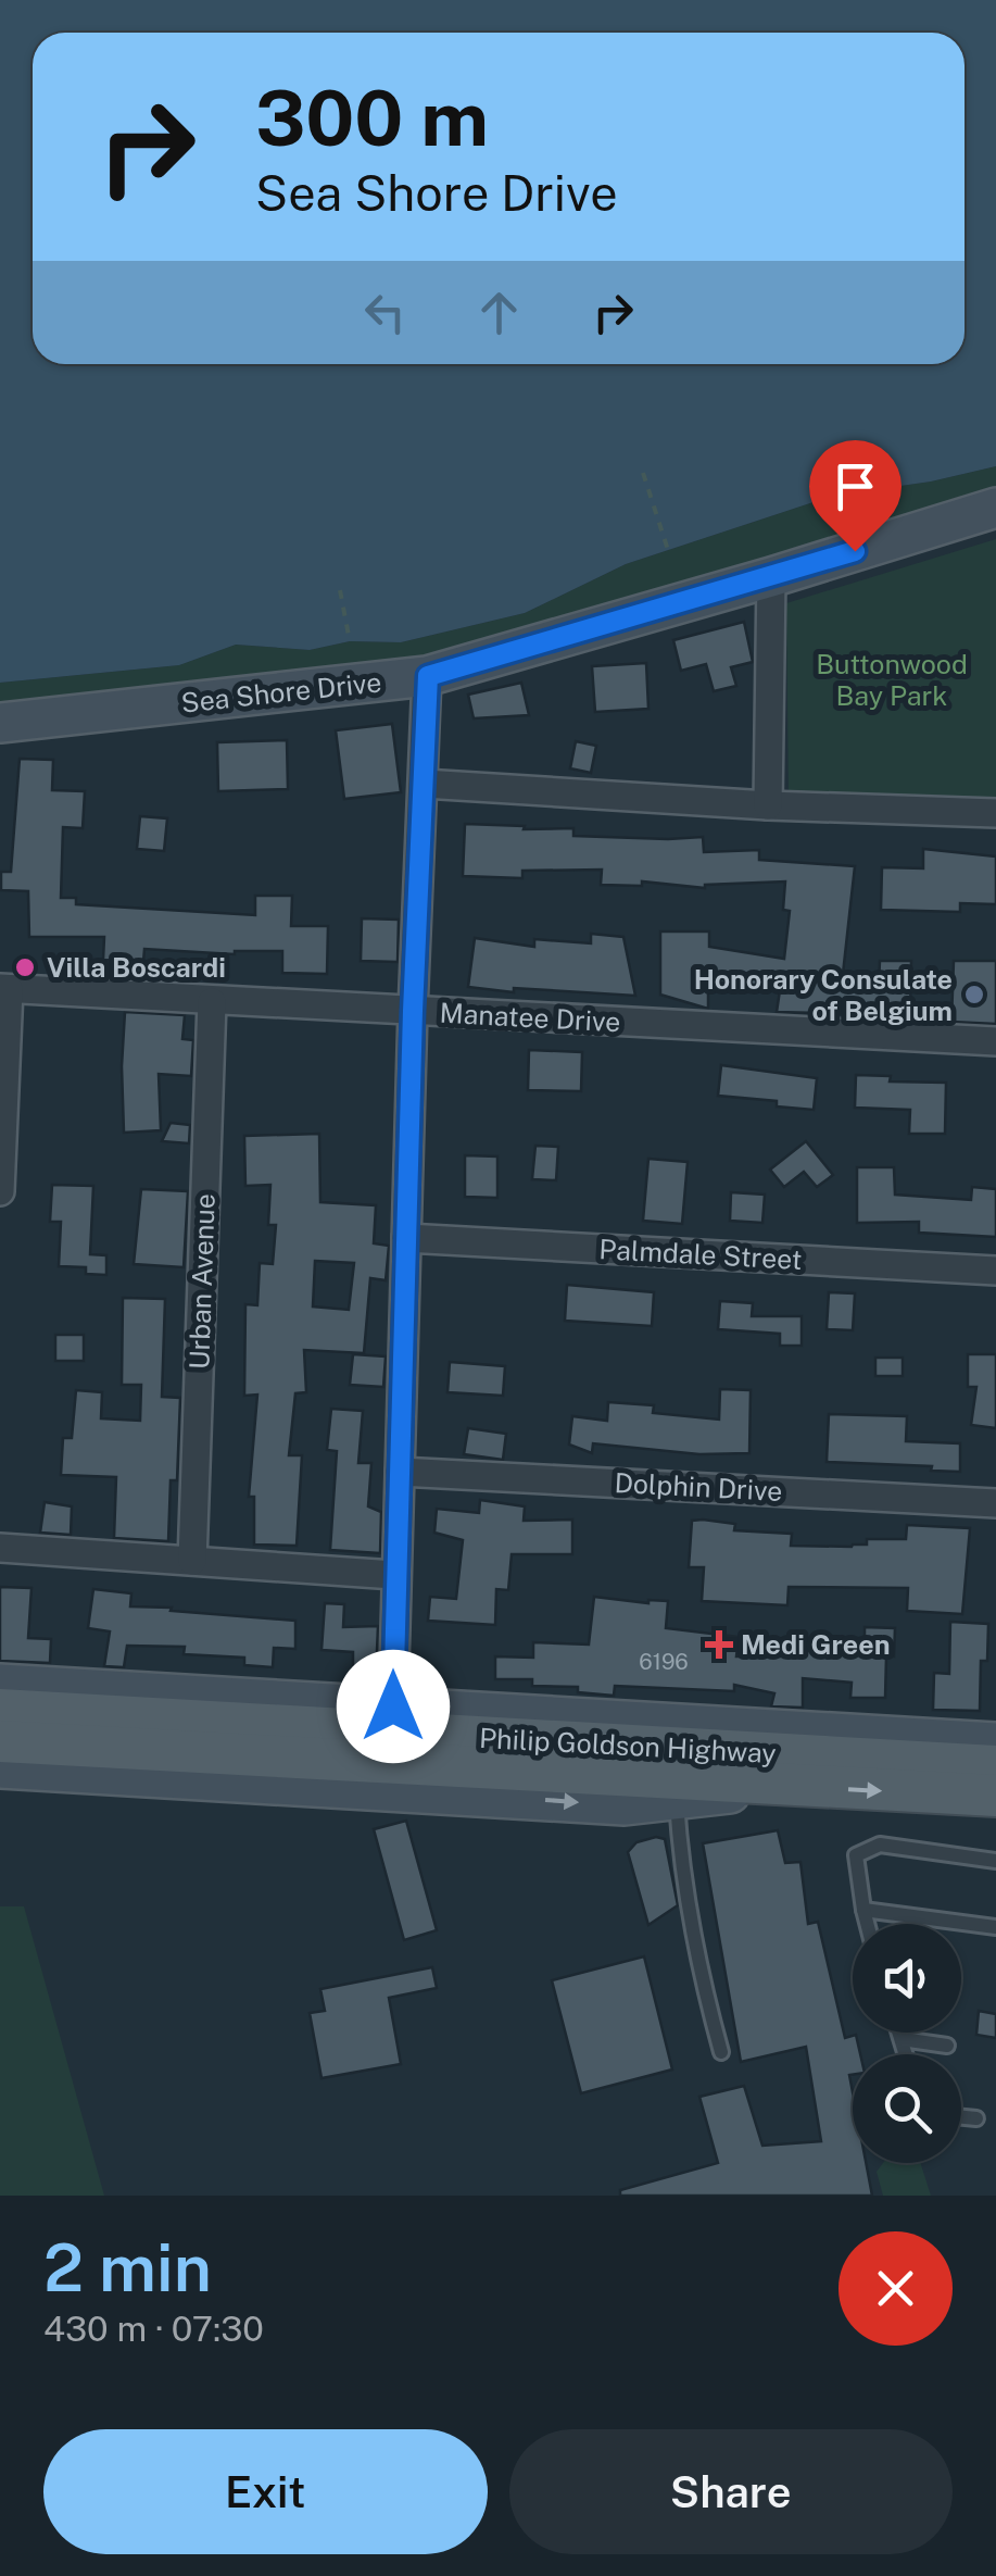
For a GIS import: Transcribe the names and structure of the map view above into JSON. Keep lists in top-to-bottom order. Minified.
{"streets":{"main road":["Philip Goldson Highway"],"street":["Sea Shore Drive","Manatee Drive","Palmdale Street","Urban Avenue","Dolphin Drive"]},"crossings":[["Manatee Drive","Urban Avenue"]],"parks":["Buttonwood Bay Park"],"places":{"other":["Villa Boscardi","Honorary Consulate of Belgium"],"health":["Medi Green"]},"house_numbers":["6196"],"page":{"turn":["300 m","Sea Shore Drive"],"heading":["2 min","430 m · 07:30"],"buttons":["Exit","Share"]}}
